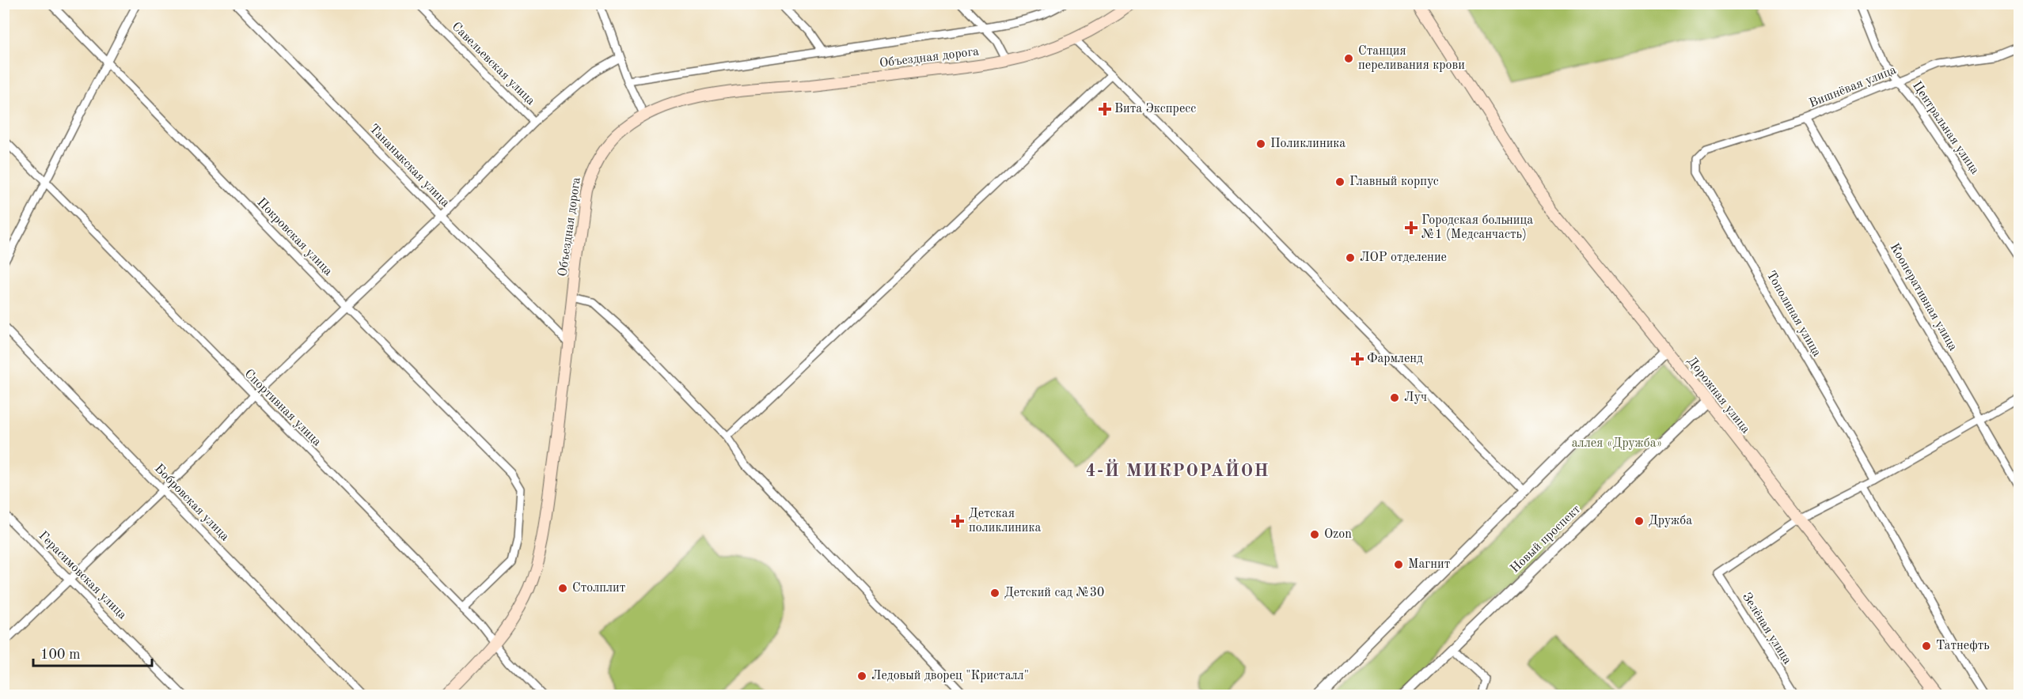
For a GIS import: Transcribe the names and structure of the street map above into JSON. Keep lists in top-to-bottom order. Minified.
{"streets":{"main road":["Объездная дорога","Дорожная улица"],"street":["Савельевская улица","Вишнёвая улица","Центральная улица","Тананыкская улица","Покровская улица","Кооперативная улица","Тополиная улица","Спортивная улица","Бобровская улица","Новый проспект","Герасимовская улица","Зелёная улица"]},"crossings":[["Объездная дорога","Тананыкская улица"],["Объездная дорога","Спортивная улица"],["Вишнёвая улица","Центральная улица"],["Вишнёвая улица","Кооперативная улица"],["Вишнёвая улица","Тополиная улица"],["Покровская улица","Спортивная улица"],["Дорожная улица","Новый проспект"],["Дорожная улица","Зелёная улица"]],"districts":["4-Й МИКРОРАЙОН"],"parks":["аллея «Дружба»"],"places":{"other":["Станция переливания крови","Поликлиника","Главный корпус","ЛОР отделение","Луч","Дружба","Ozon","Магнит","Столплит","Детский сад №30","Татнефть","Ледовый дворец \"Кристалл\""],"health":["Вита Экспресс","Городская больница №1 (Медсанчасть)","Фармленд","Детская поликлиника"]},"scale_bar":"100 m"}
